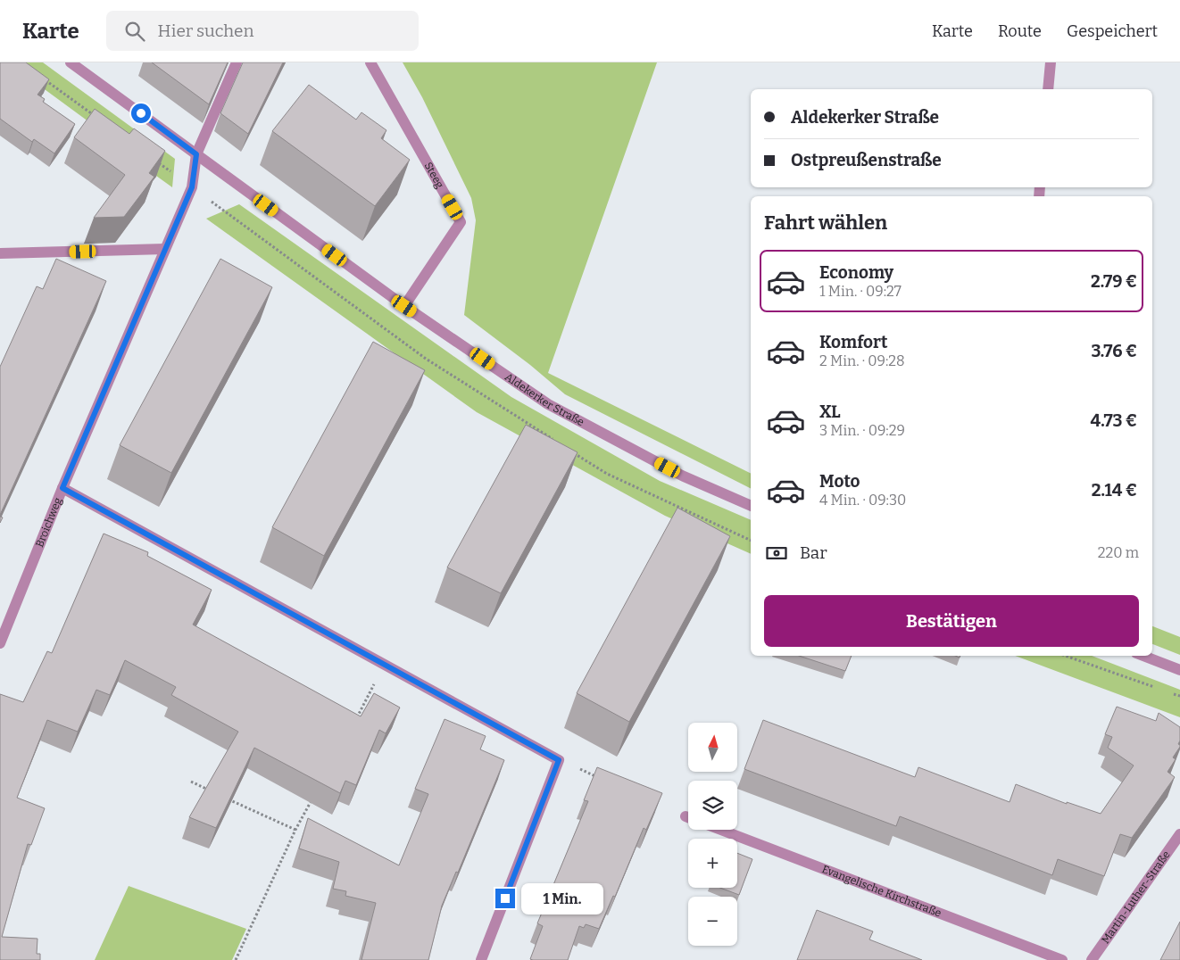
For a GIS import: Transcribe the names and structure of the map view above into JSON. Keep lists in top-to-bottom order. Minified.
{"streets":{"street":["Steeg","Aldekerker Straße","Broichweg","Evangelische Kirchstraße","Martin-Luther-Straße"]},"crossings":[["Steeg","Aldekerker Straße"],["Aldekerker Straße","Broichweg"]],"north":"top","page":{"header":"Karte","search":"Hier suchen","nav":["Karte","Route","Gespeichert"],"banner":["Aldekerker Straße","Ostpreußenstraße"],"heading":"Fahrt wählen","list":[{"name":"Economy","note":"1 Min. · 09:27","value":"2.79 €"},{"name":"Komfort","note":"2 Min. · 09:28","value":"3.76 €"},{"name":"XL","note":"3 Min. · 09:29","value":"4.73 €"},{"name":"Moto","note":"4 Min. · 09:30","value":"2.14 €"}],"pay":["Bar","220 m"],"buttons":"Bestätigen","map_buttons":["+","−"],"bubble":"1 Min."}}
